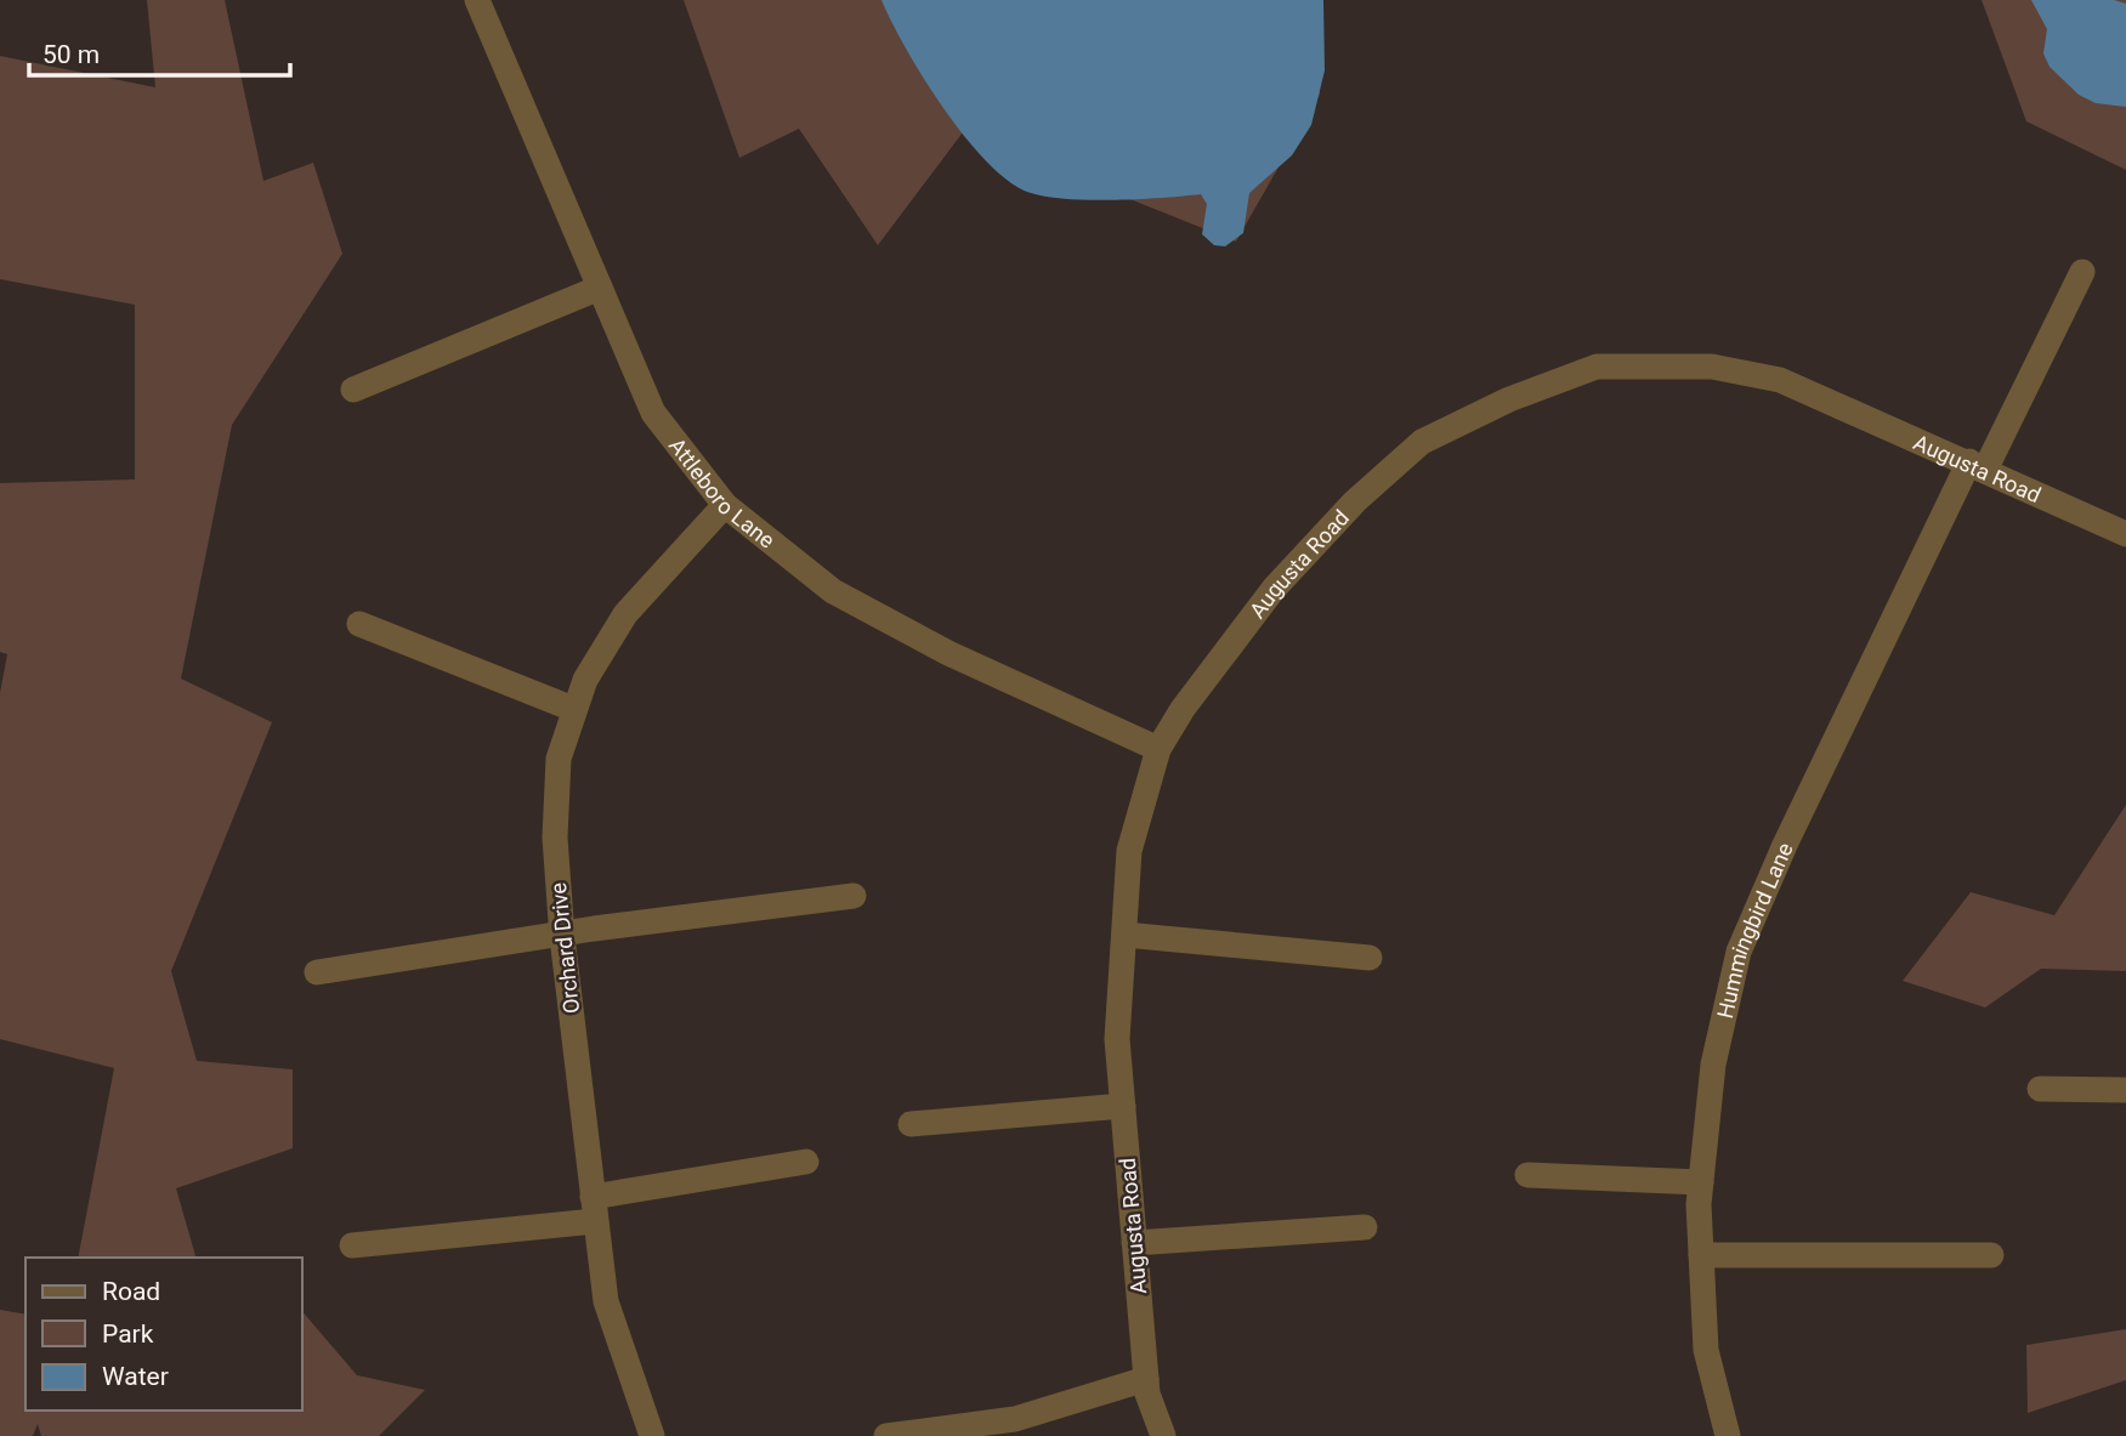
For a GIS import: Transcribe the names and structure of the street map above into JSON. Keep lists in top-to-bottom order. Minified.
{"streets":{"street":["Augusta Road","Attleboro Lane","Hummingbird Lane","Orchard Drive"]},"crossings":[["Augusta Road","Attleboro Lane"],["Augusta Road","Hummingbird Lane"],["Attleboro Lane","Orchard Drive"]],"legend":["Road","Park","Water"],"scale_bar":"50 m"}
